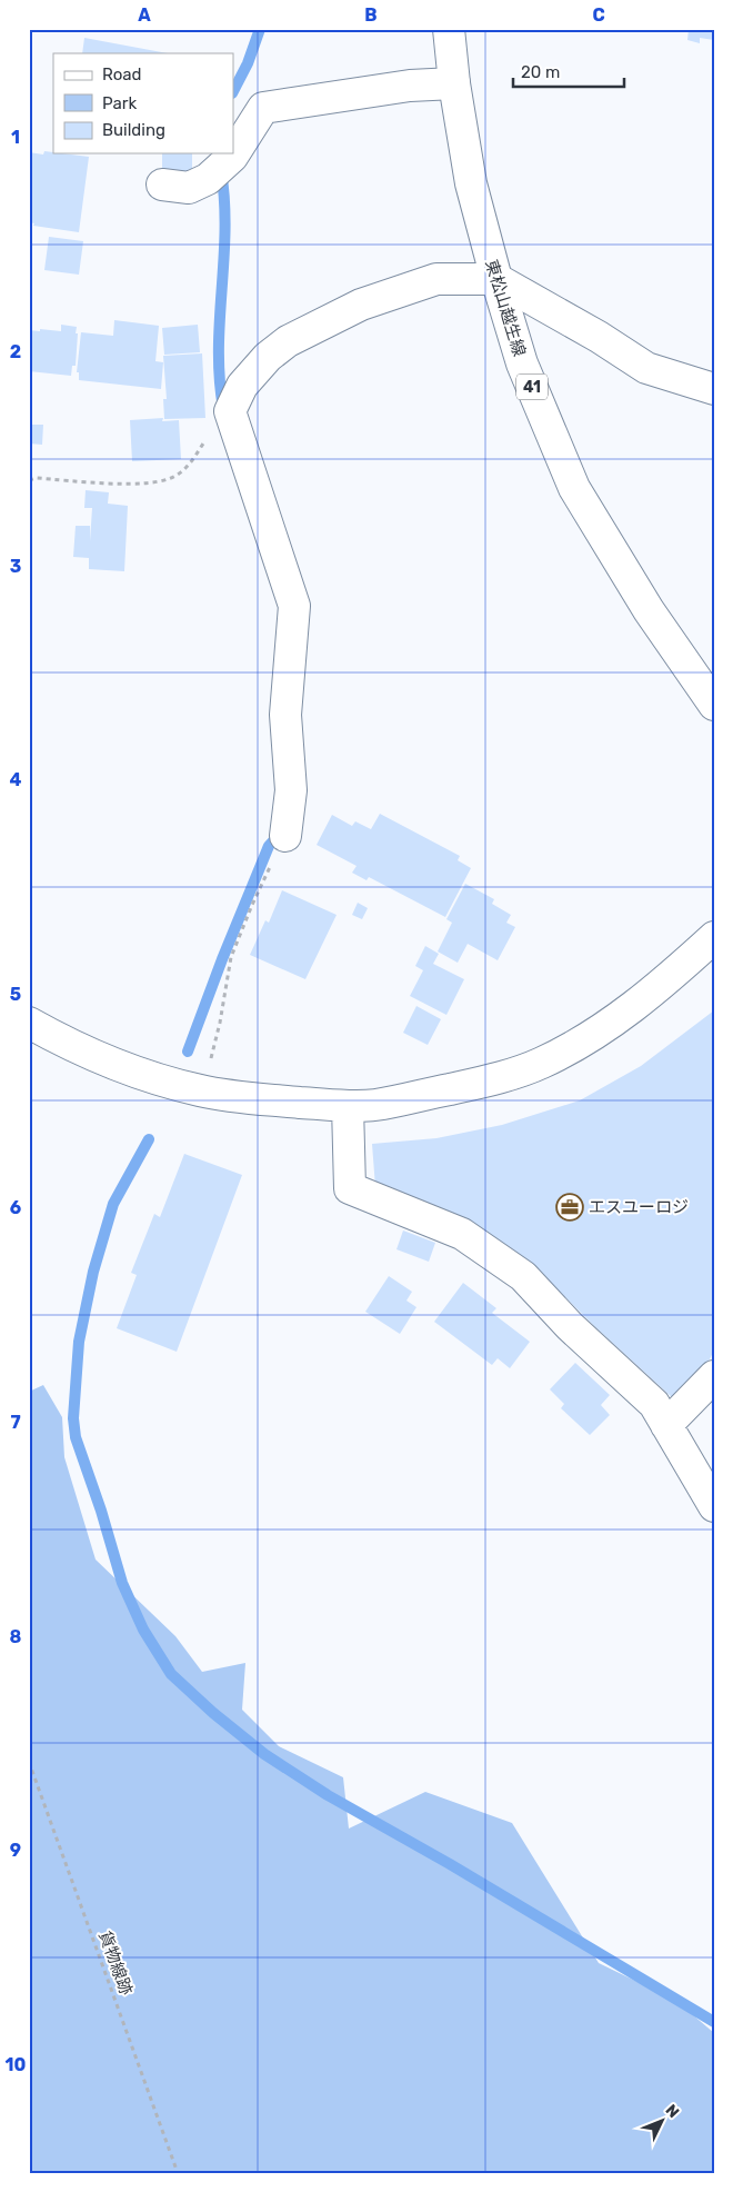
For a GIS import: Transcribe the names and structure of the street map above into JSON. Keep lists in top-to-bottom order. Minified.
{"streets":{"street":["東松山越生線","41"],"path":["貨物線跡"]},"places":{"office":["エスユーロジ"]},"legend":["Road","Park","Building"],"scale_bar":"20 m","north":"top right","grid":{"columns":["A","B","C"],"rows":["1","2","3","4","5","6","7","8","9","10"]}}
